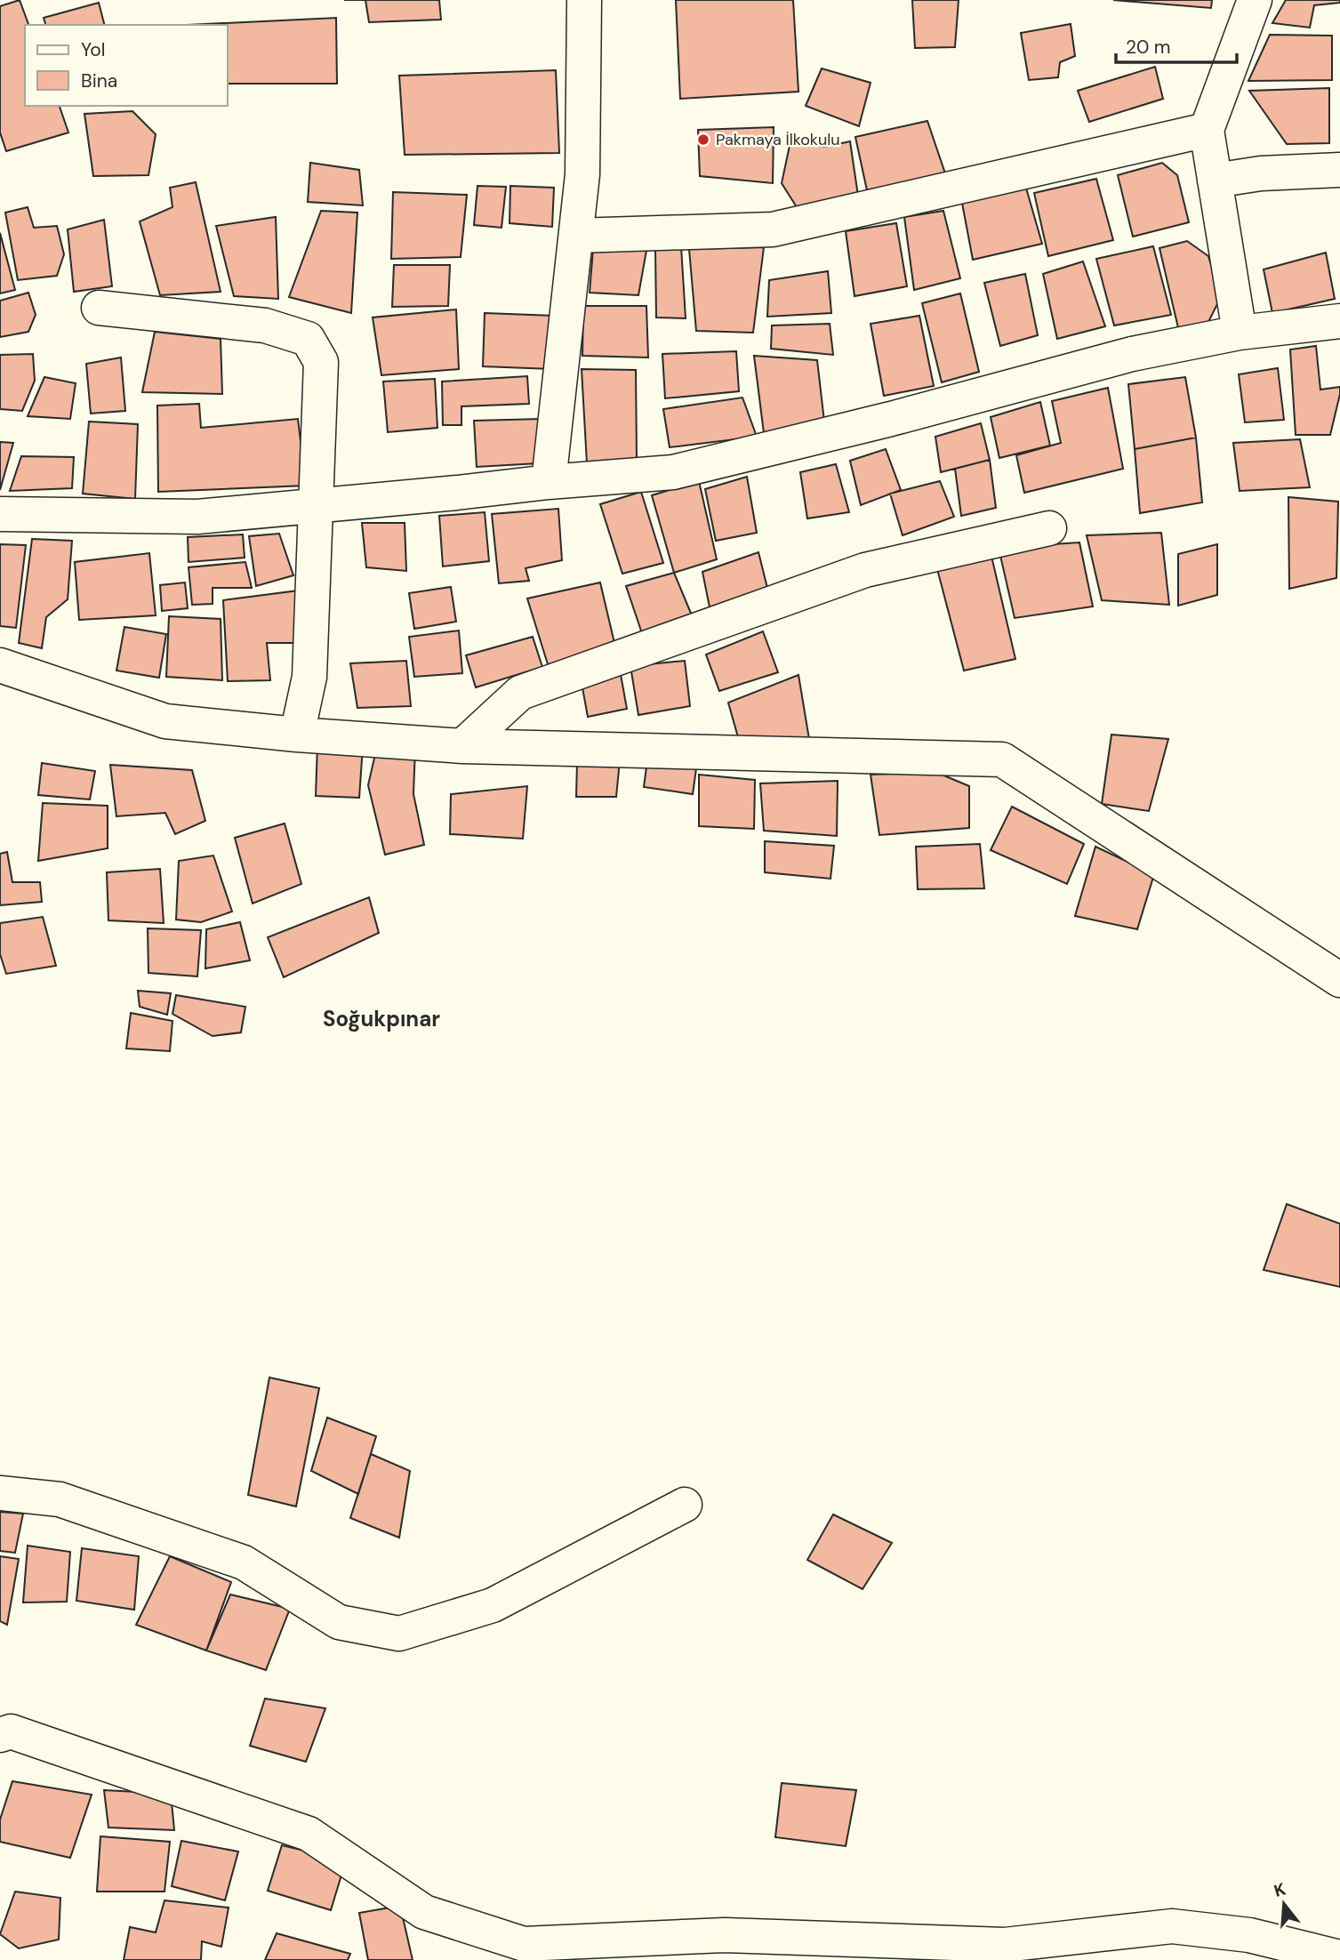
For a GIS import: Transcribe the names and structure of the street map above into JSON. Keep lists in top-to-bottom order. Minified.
{"districts":["Soğukpınar"],"places":["Pakmaya İlkokulu"],"legend":["Yol","Bina"],"scale_bar":"20 m","north":"top"}
